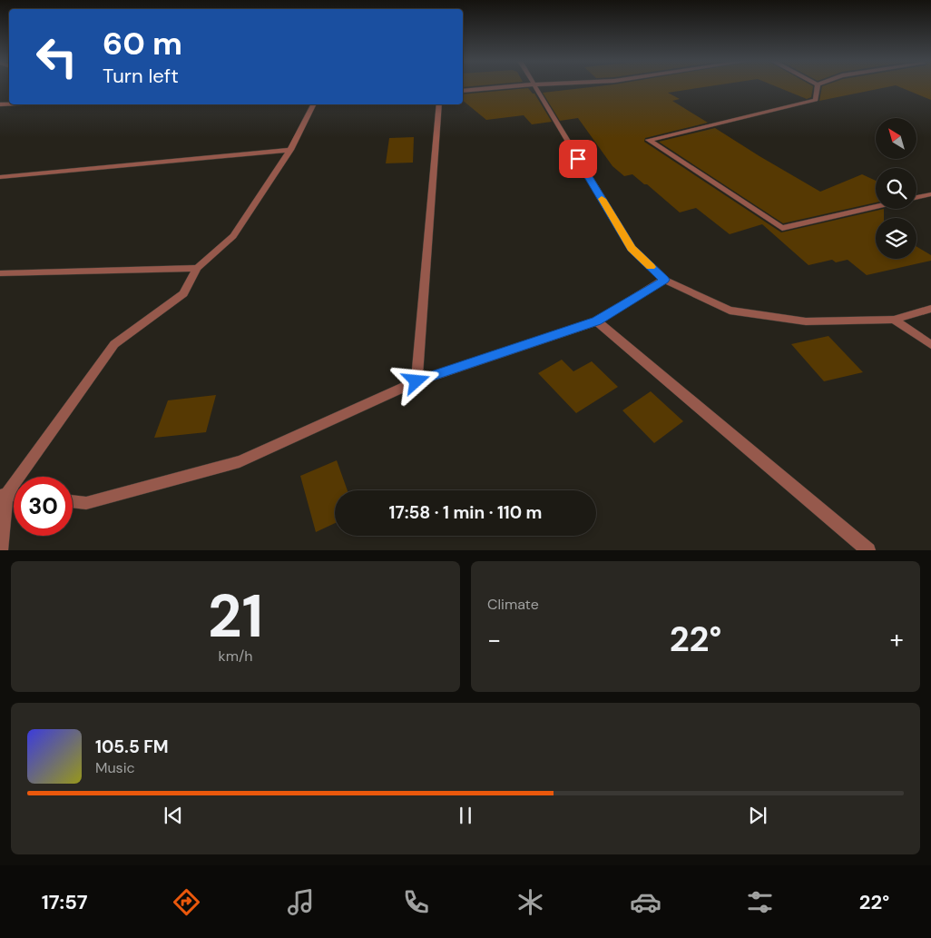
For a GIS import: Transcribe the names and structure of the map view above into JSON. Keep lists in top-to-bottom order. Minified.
{"north":"top left","page":{"turn":["60 m","Turn left"],"limit":"30","trip":"17:58 · 1 min · 110 m","tile":[["21","km/h"],"Climate"],"heat":["−","22°","+"],"song":["105.5 FM","Music"],"tabs":["17:57","22°"]}}
